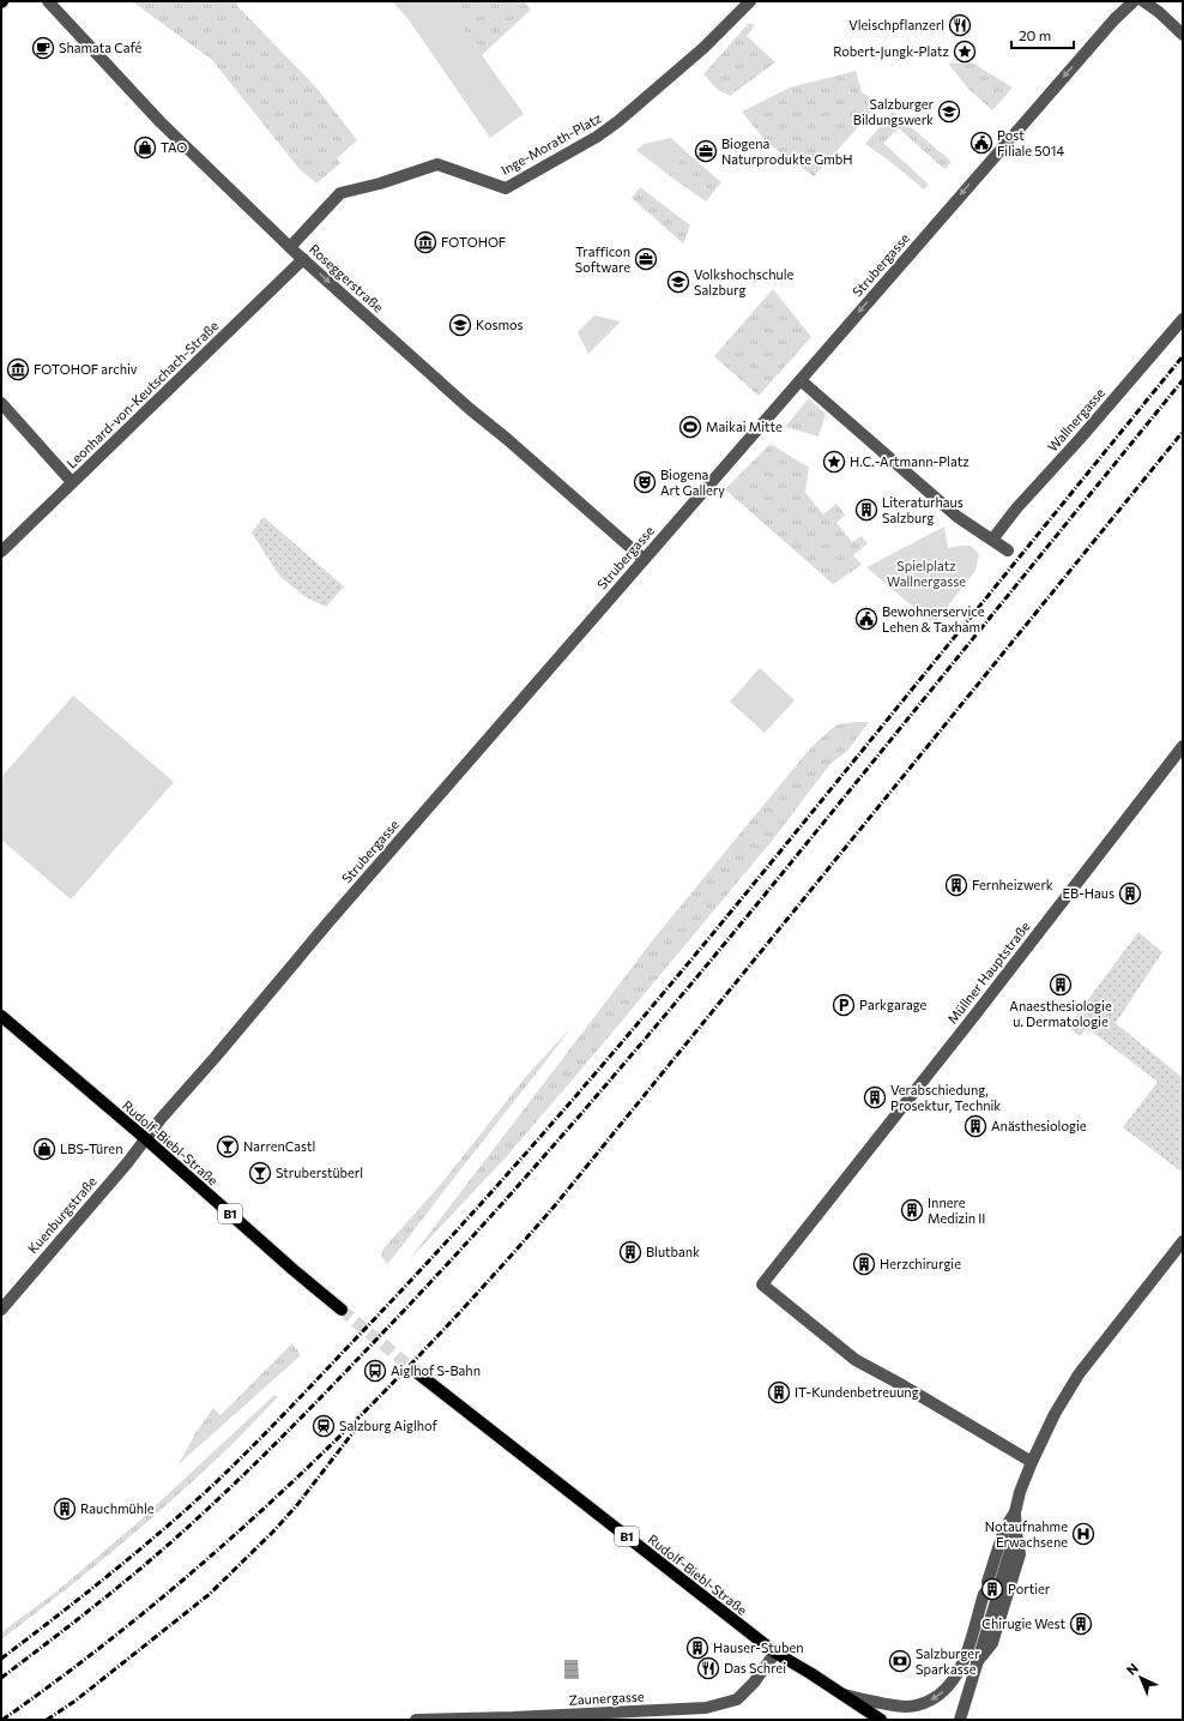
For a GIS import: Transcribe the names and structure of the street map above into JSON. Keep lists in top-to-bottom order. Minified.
{"streets":{"main road":["Rudolf-Biebl-Straße","B1"],"street":["Inge-Morath-Platz","Strubergasse","Roseggerstraße","Leonhard-von-Keutschach-Straße","Wallnergasse","Müllner Hauptstraße","Kuenburgstraße","Zaunergasse"]},"crossings":[["Inge-Morath-Platz","Roseggerstraße"],["Strubergasse","Roseggerstraße"],["Strubergasse","Rudolf-Biebl-Straße"],["Strubergasse","Kuenburgstraße"],["Roseggerstraße","Leonhard-von-Keutschach-Straße"],["Rudolf-Biebl-Straße","Kuenburgstraße"],["Rudolf-Biebl-Straße","Zaunergasse"]],"one_way":["Roseggerstraße"],"parks":["Spielplatz Wallnergasse"],"places":{"restaurant":["Vleischpflanzerl","Das Schrei"],"cafe":["Shamata Café"],"place":["Robert-Jungk-Platz","H.C.-Artmann-Platz"],"school or university":["Salzburger Bildungswerk","Volkshochschule Salzburg","Kosmos"],"public building":["Post Filiale 5014","Bewohnerservice Lehen & Taxham"],"shop":["TAO","LBS-Türen"],"office":["Biogena Naturprodukte GmbH","Trafficon Software"],"museum":["FOTOHOF","FOTOHOF archiv"],"sports":["Maikai Mitte"],"theatre":["Biogena Art Gallery"],"building":["Literaturhaus Salzburg","Fernheizwerk","EB-Haus","Anaesthesiologie u. Dermatologie","Verabschiedung, Prosektur, Technik","Anästhesiologie","Innere Medizin II","Blutbank","Herzchirurgie","IT-Kundenbetreuung","Rauchmühle","Portier","Chirugie West","Hauser-Stuben"],"parking":["Parkgarage"],"bar":["NarrenCastl","Struberstüberl"],"bus stop":["Aiglhof S-Bahn"],"station":["Salzburg Aiglhof"],"hospital":["Notaufnahme Erwachsene"],"bank":["Salzburger Sparkasse"]},"scale_bar":"20 m","north":"top left"}
